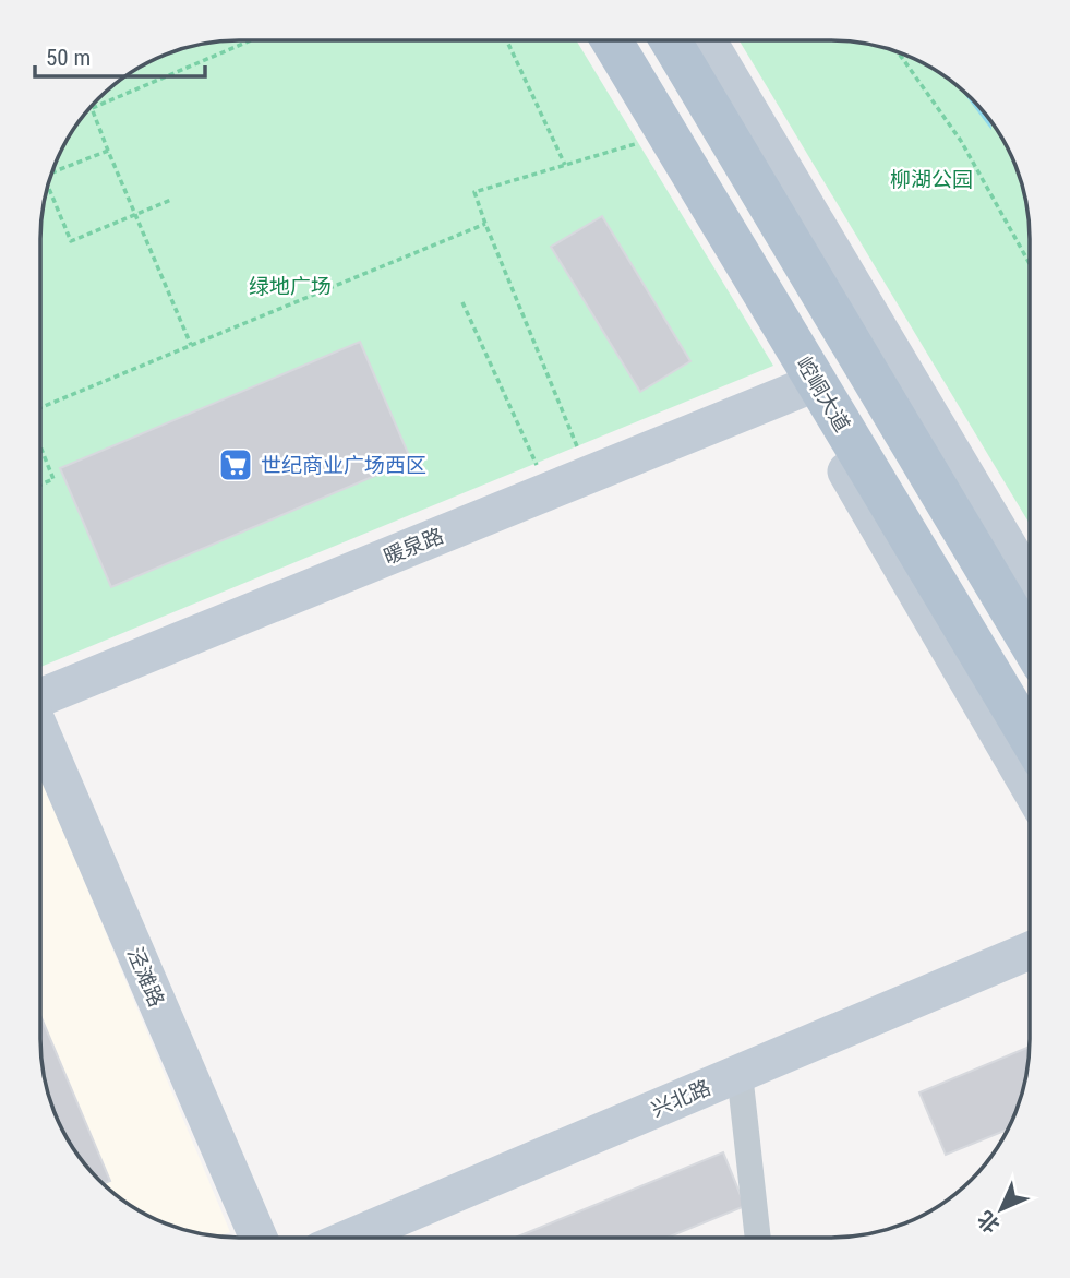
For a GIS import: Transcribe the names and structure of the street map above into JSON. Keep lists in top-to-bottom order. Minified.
{"streets":{"main road":["崆峒大道"],"street":["暖泉路","泾滩路","兴北路"]},"parks":["柳湖公园","绿地广场"],"places":{"supermarket":["世纪商业广场西区"]},"scale_bar":"50 m","north":"bottom left"}
